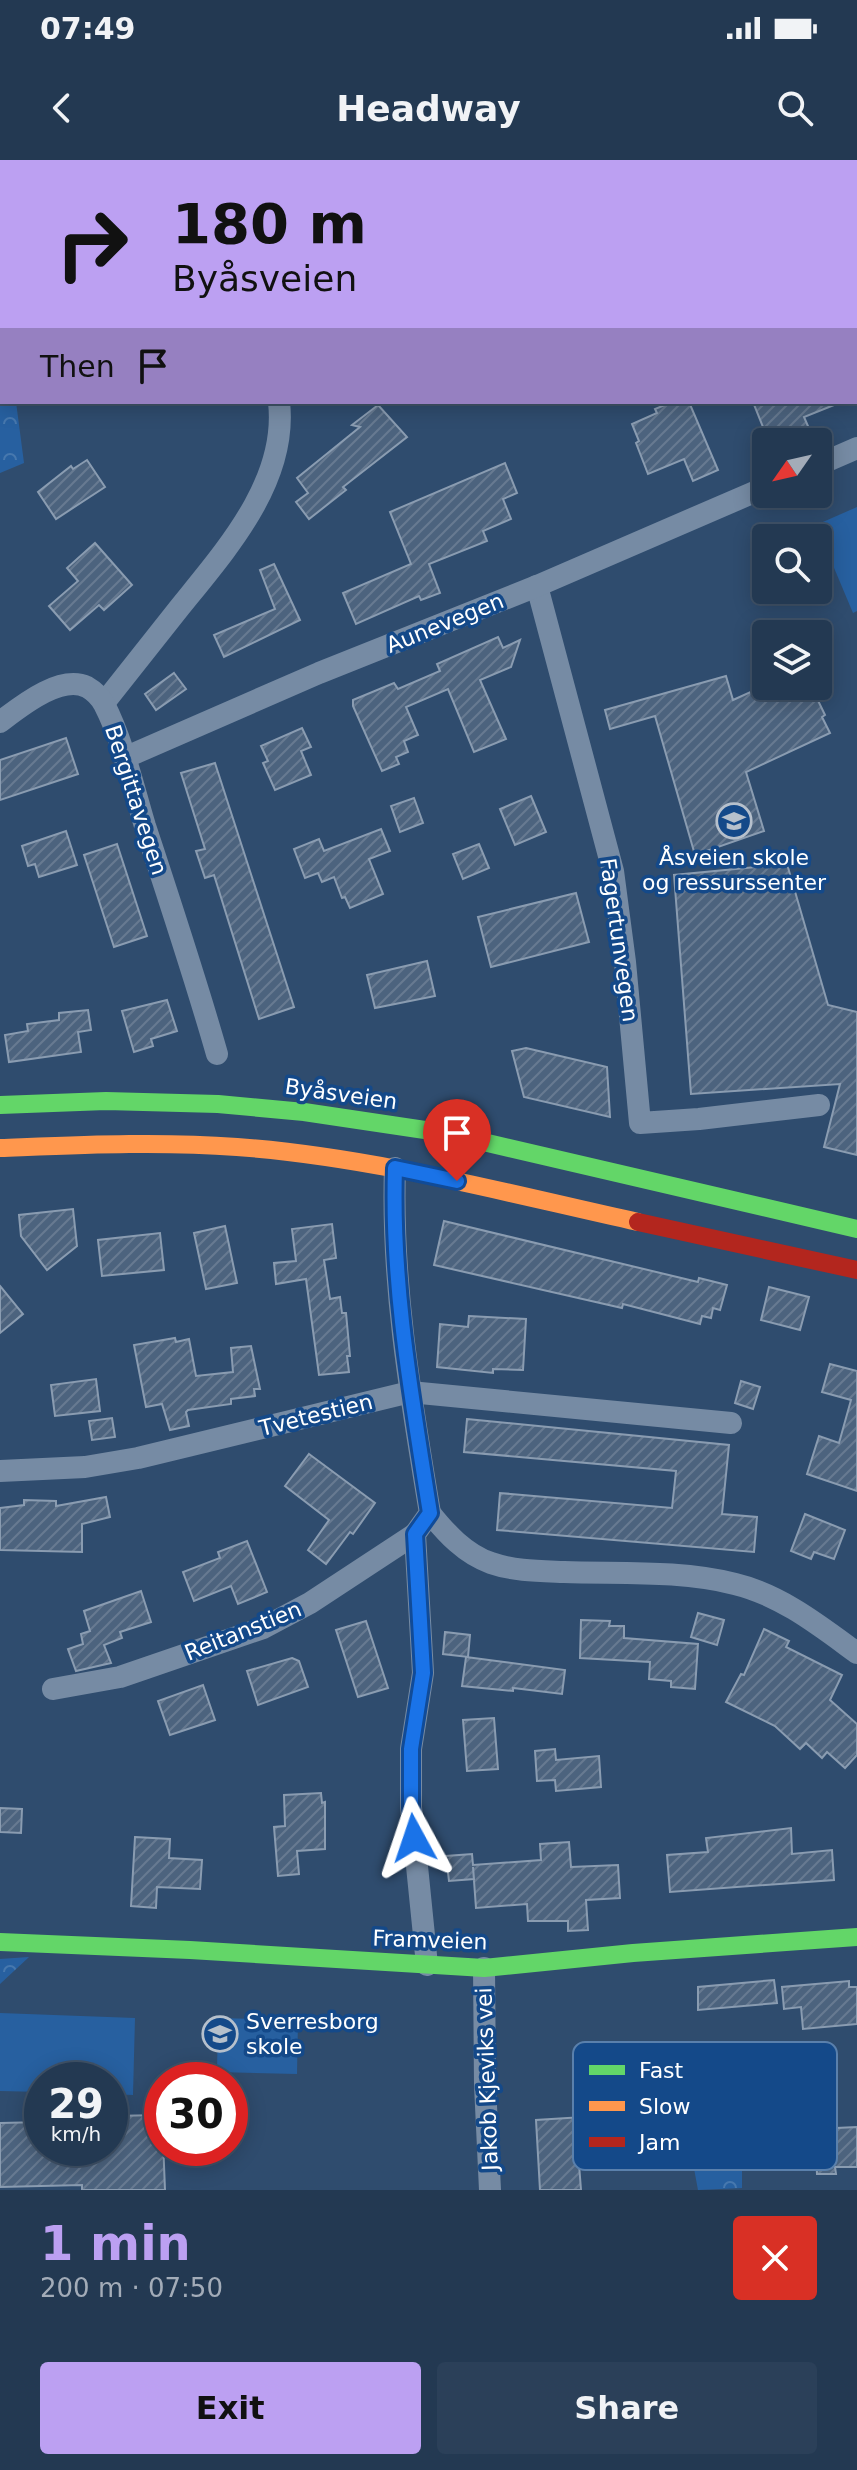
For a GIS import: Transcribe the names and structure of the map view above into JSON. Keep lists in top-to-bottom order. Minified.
{"streets":{"main road":["Byåsveien","Framveien"],"street":["Aunevegen","Bergittavegen","Fagertunvegen","Tvetestien","Reitanstien","Jakob Kjeviks vei"]},"crossings":[["Aunevegen","Bergittavegen"],["Aunevegen","Fagertunvegen"],["Framveien","Jakob Kjeviks vei"]],"places":{"school or university":["Åsveien skole og ressurssenter","Sverresborg skole"]},"legend":["Fast","Slow","Jam"],"north":"bottom left","page":{"status":"07:49","header":"Headway","turn":["180 m","Byåsveien"],"then":"Then","speed":"29 km/h","limit":"30","heading":["1 min","200 m · 07:50"],"buttons":["Exit","Share"]}}
